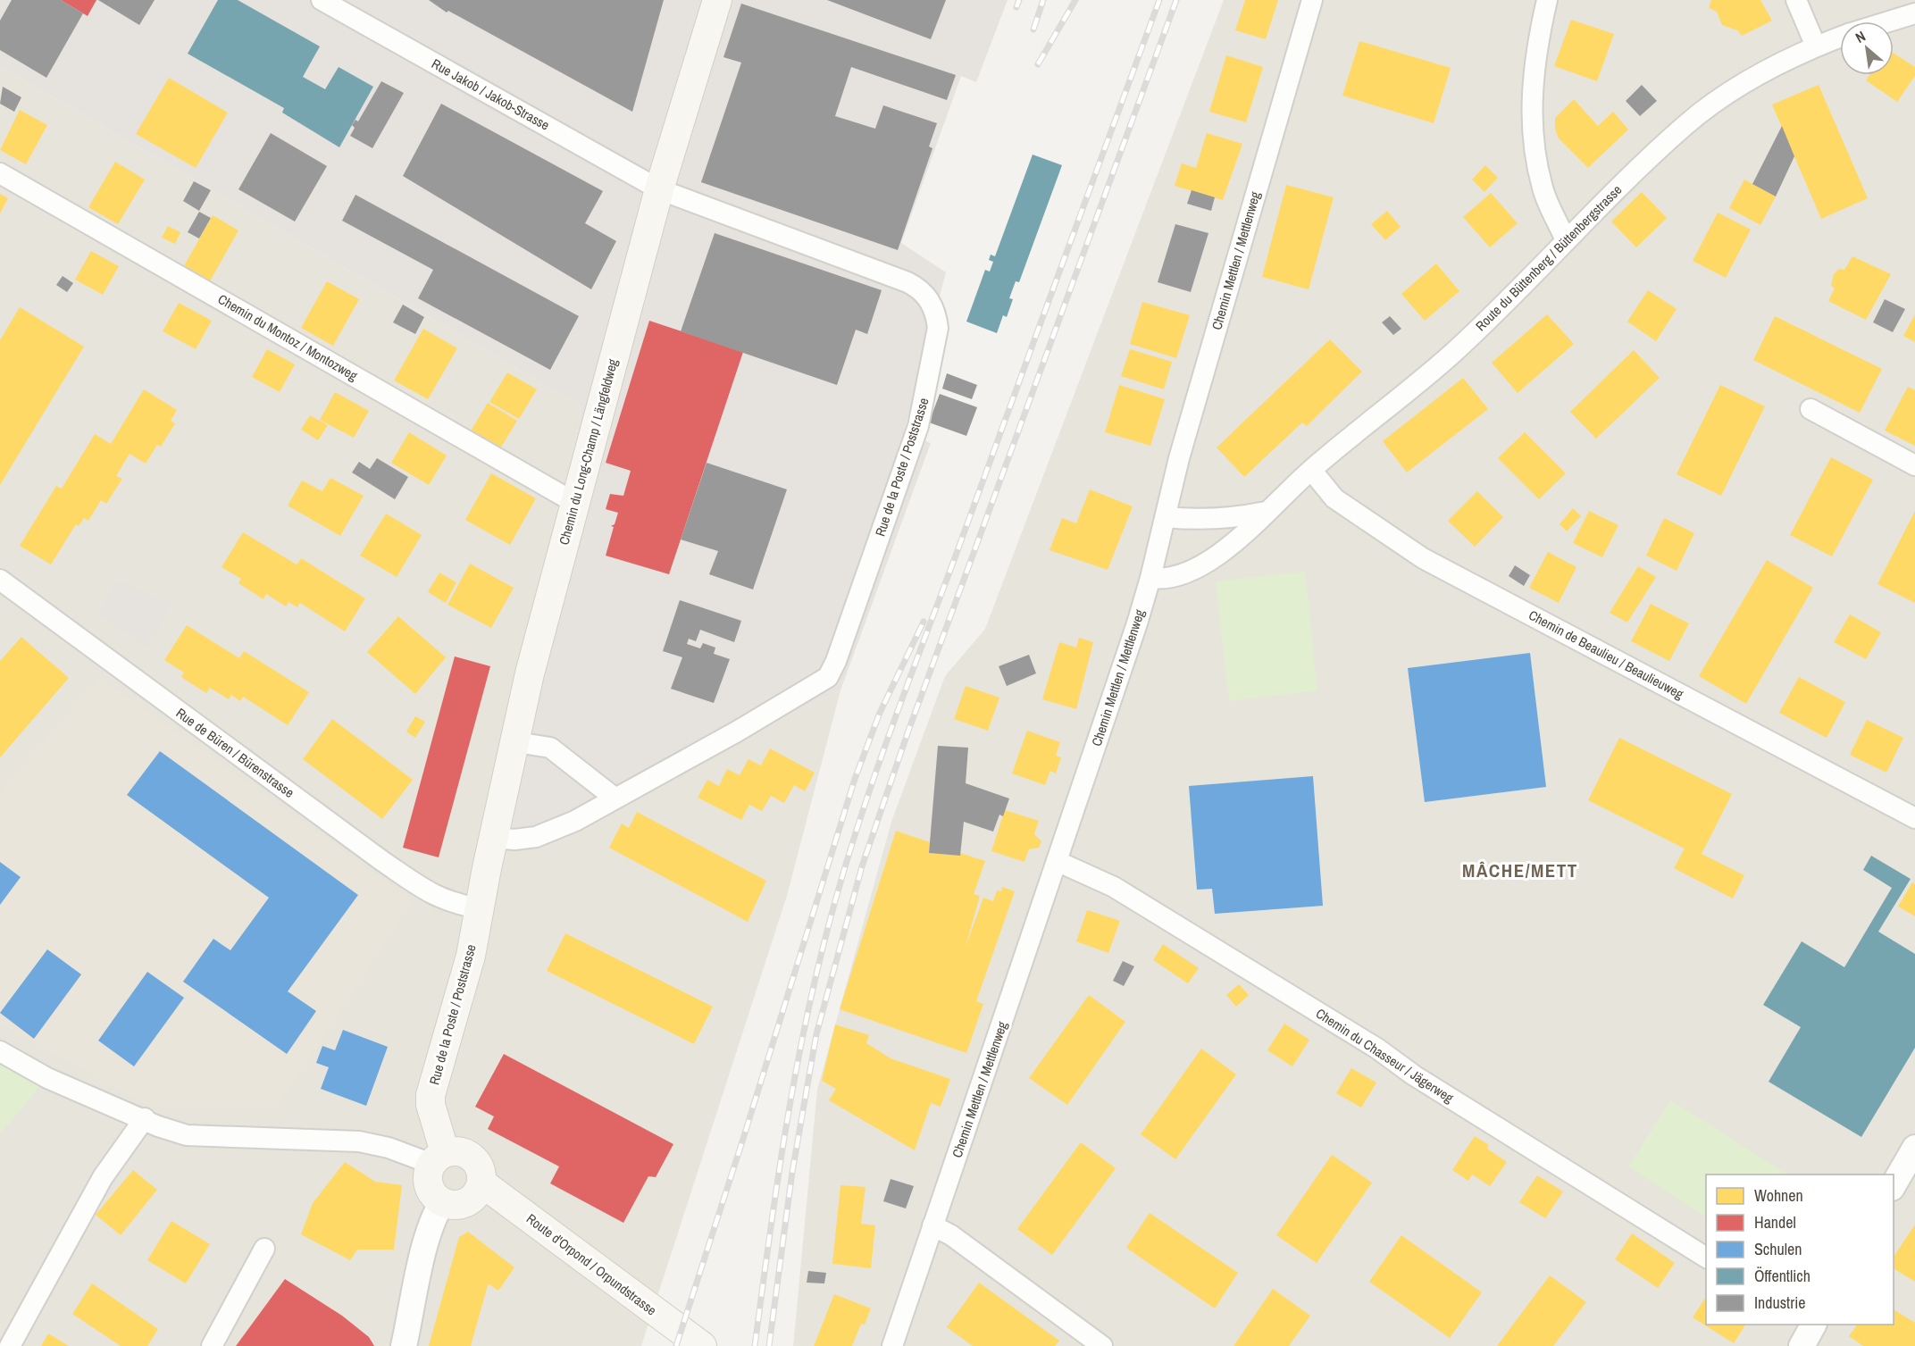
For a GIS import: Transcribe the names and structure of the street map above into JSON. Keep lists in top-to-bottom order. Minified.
{"streets":{"main road":["Chemin du Long-Champ / Längfeldweg","Rue de la Poste / Poststrasse","Route d'Orpond / Orpundstrasse"],"street":["Rue Jakob / Jakob-Strasse","Route du Büttenberg / Büttenbergstrasse","Chemin Mettlen / Mettlenweg","Chemin du Montoz / Montozweg","Chemin de Beaulieu / Beaulieuweg","Rue de Büren / Bürenstrasse","Chemin du Chasseur / Jägerweg"]},"crossings":[["Rue Jakob / Jakob-Strasse","Chemin du Long-Champ / Längfeldweg"],["Rue Jakob / Jakob-Strasse","Rue de la Poste / Poststrasse"],["Route du Büttenberg / Büttenbergstrasse","Chemin Mettlen / Mettlenweg"],["Route du Büttenberg / Büttenbergstrasse","Chemin de Beaulieu / Beaulieuweg"],["Chemin Mettlen / Mettlenweg","Chemin du Chasseur / Jägerweg"],["Chemin du Montoz / Montozweg","Chemin du Long-Champ / Längfeldweg"],["Chemin du Long-Champ / Längfeldweg","Rue de la Poste / Poststrasse"],["Chemin du Long-Champ / Längfeldweg","Rue de Büren / Bürenstrasse"],["Rue de la Poste / Poststrasse","Rue de Büren / Bürenstrasse"],["Rue de la Poste / Poststrasse","Route d'Orpond / Orpundstrasse"]],"districts":["MÂCHE/METT"],"legend":["Wohnen","Handel","Schulen","Öffentlich","Industrie"],"north":"top left"}
